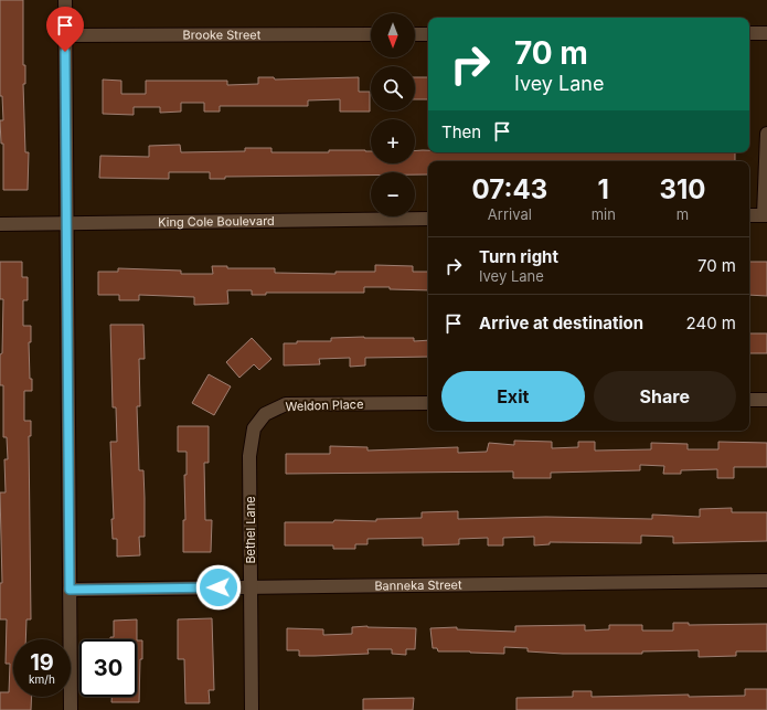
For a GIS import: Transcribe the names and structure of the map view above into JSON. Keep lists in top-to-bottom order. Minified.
{"streets":{"street":["Brooke Street","King Cole Boulevard","Weldon Place","Bethel Lane","Banneka Street"]},"crossings":[["Weldon Place","Bethel Lane"],["Bethel Lane","Banneka Street"]],"north":"bottom","page":{"map_buttons":["+","−"],"turn":["70 m","Ivey Lane"],"then":"Then","eta":["07:43","Arrival","1","min","310","m"],"list":[{"name":"Turn right","note":"Ivey Lane","value":"70 m"},{"name":"Arrive at destination","value":"240 m"}],"buttons":["Exit","Share"],"speed":"19 km/h","limit":"30"}}
